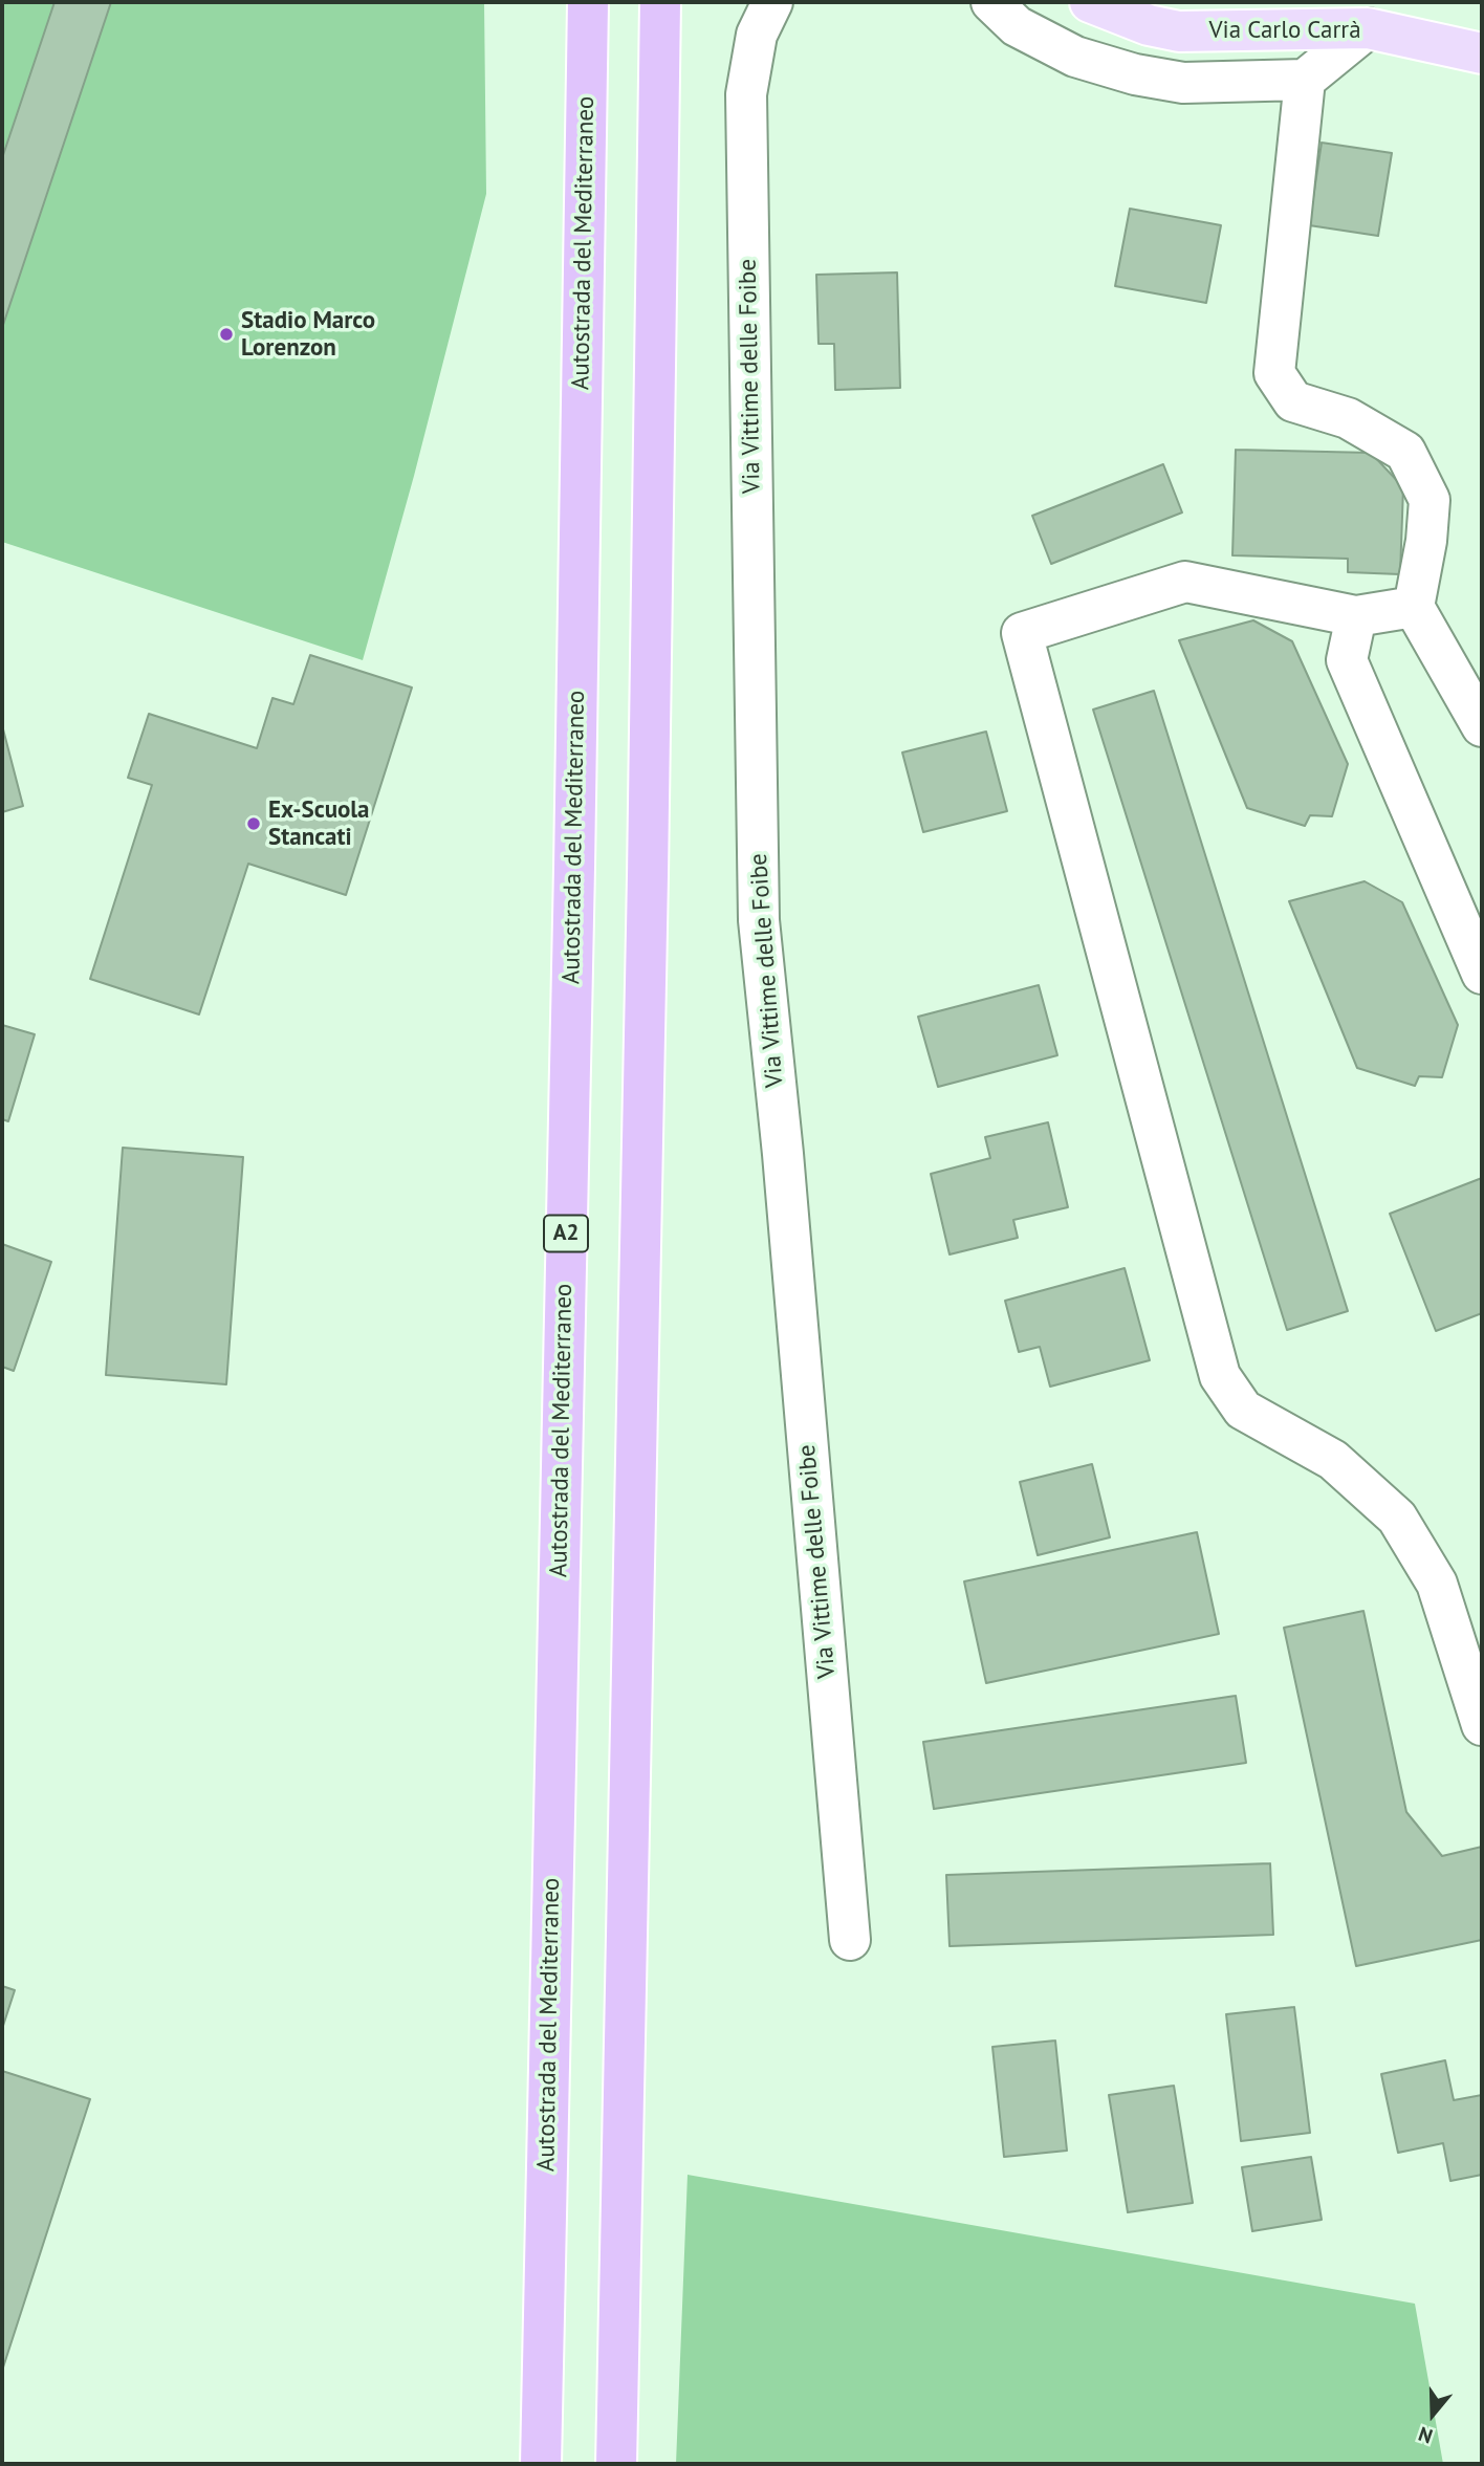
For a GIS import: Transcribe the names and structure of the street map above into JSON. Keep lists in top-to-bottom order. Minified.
{"streets":{"highway":["Autostrada del Mediterraneo","A2"],"main road":["Via Carlo Carrà"],"street":["Via Vittime delle Foibe"]},"places":["Stadio Marco Lorenzon","Ex-Scuola Stancati"],"north":"bottom"}
